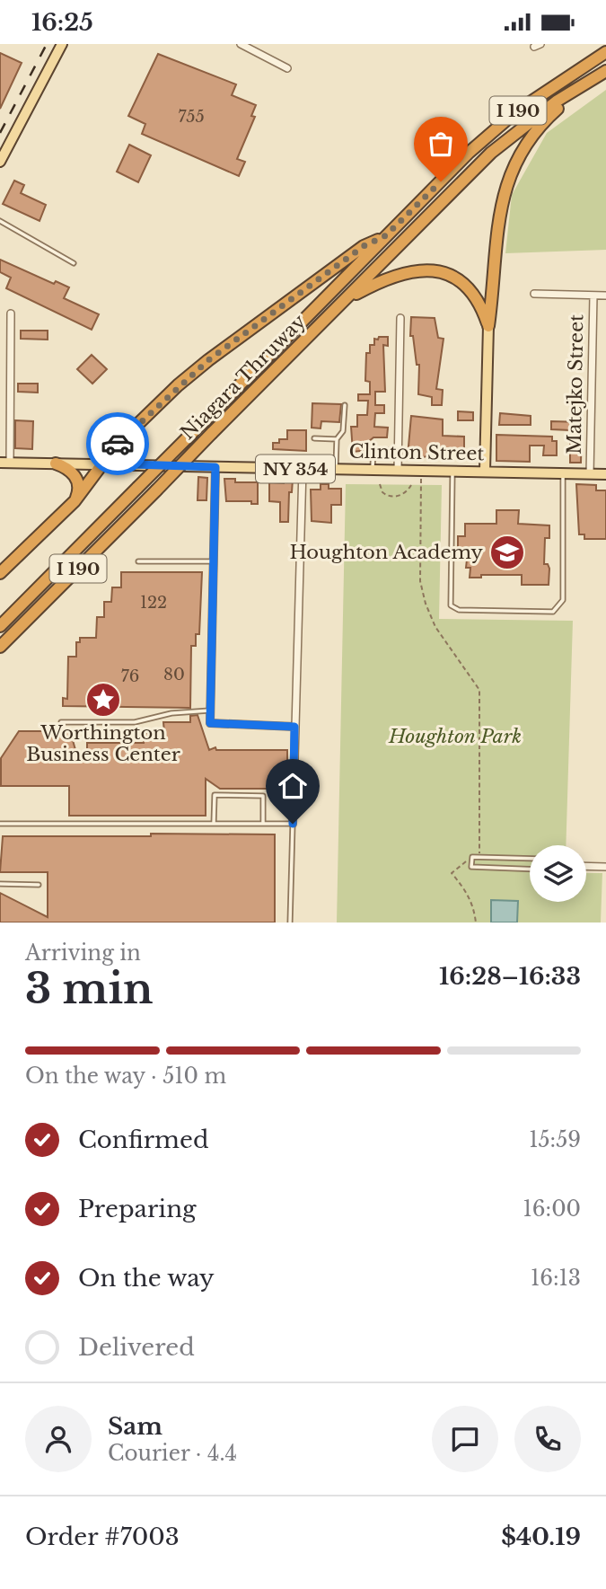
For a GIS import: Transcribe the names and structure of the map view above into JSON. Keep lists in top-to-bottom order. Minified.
{"streets":{"highway":["I 190","Niagara Thruway"],"main road":["Clinton Street","NY 354"],"street":["Matejko Street"]},"crossings":[["Matejko Street","Clinton Street"]],"parks":["Houghton Park"],"places":{"school or university":["Houghton Academy"],"place":["Worthington Business Center"]},"house_numbers":["755","122","80","76"],"page":{"status":"16:25","heading":["3 min","Arriving in","16:28–16:33"],"panel":["Sam","Courier · 4.4","Order #7003","$40.19"],"bar":"On the way · 510 m","list":[["Confirmed","15:59"],["Preparing","16:00"],["On the way","16:13"],"Delivered"]}}
